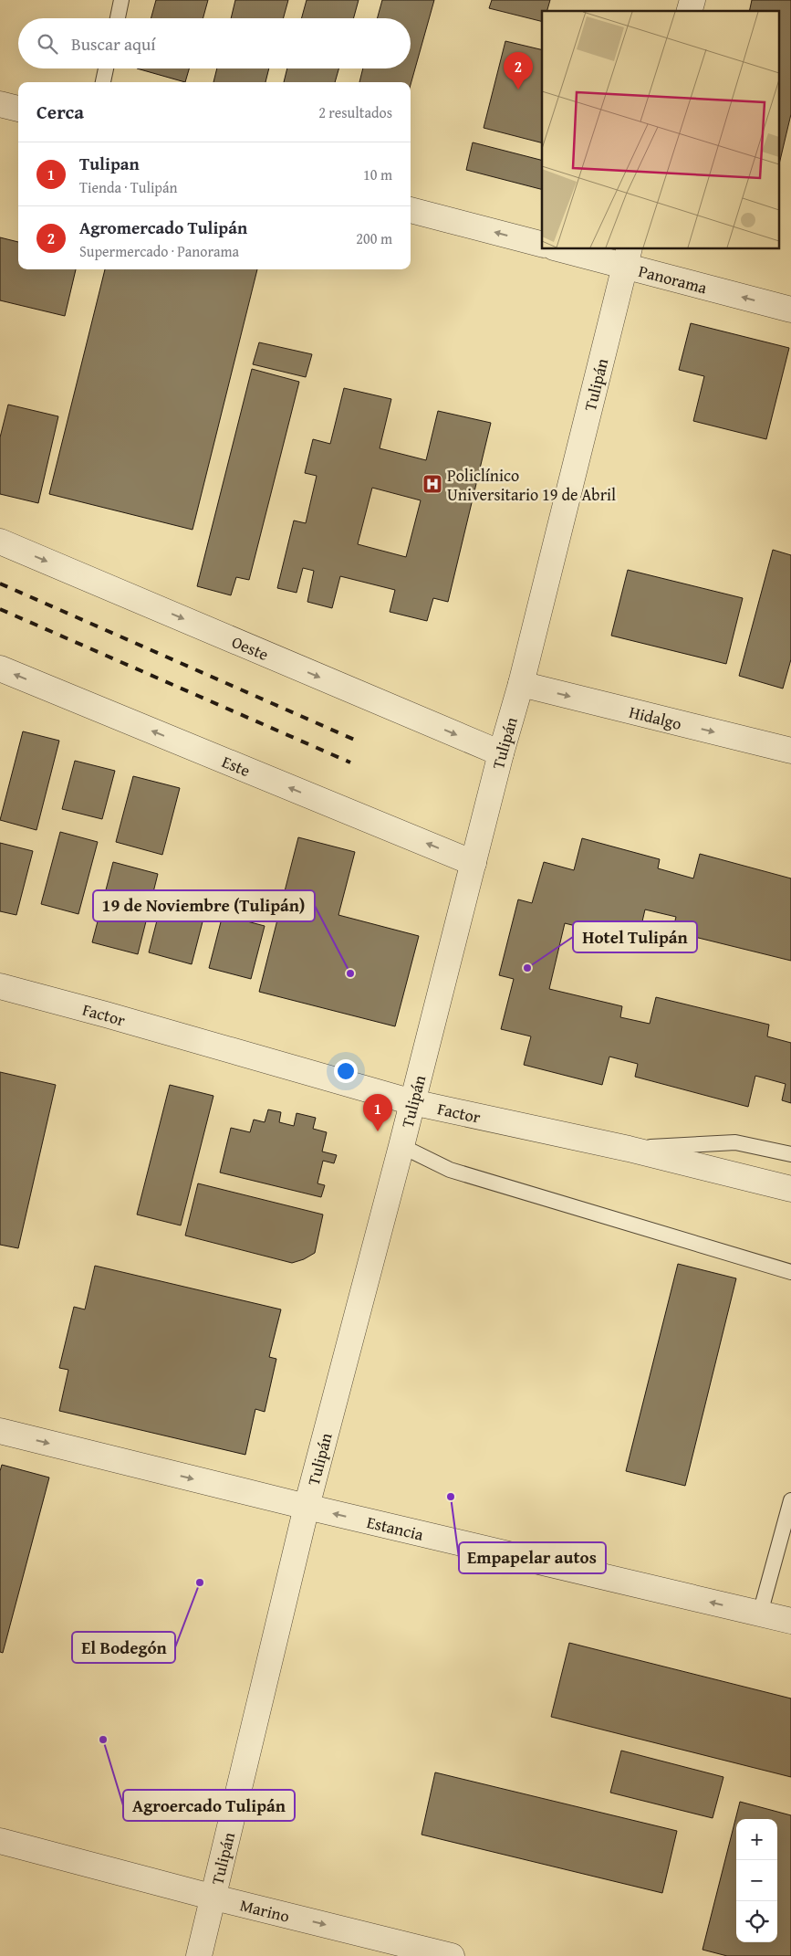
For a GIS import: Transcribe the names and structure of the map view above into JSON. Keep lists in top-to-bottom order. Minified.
{"streets":{"street":["Panorama","Tulipán","Oeste","Hidalgo","Este","Factor","Estancia","Marino"]},"crossings":[["Panorama","Tulipán"],["Tulipán","Oeste"],["Tulipán","Hidalgo"],["Tulipán","Este"],["Tulipán","Factor"],["Tulipán","Estancia"],["Tulipán","Marino"]],"one_way":["Panorama","Oeste","Hidalgo","Este","Marino"],"places":{"hospital":["Policlínico Universitario 19 de Abril"],"other":["Hotel Tulipán","19 de Noviembre (Tulipán)","Empapelar autos","El Bodegón","Agroercado Tulipán"]},"page":{"search":"Buscar aquí","pins":["2","1"],"heading":["Cerca","2 resultados"],"list":[{"mark":"1","name":"Tulipan","note":"Tienda · Tulipán","value":"10 m"},{"mark":"2","name":"Agromercado Tulipán","note":"Supermercado · Panorama","value":"200 m"}],"map_buttons":["+","−"]}}
